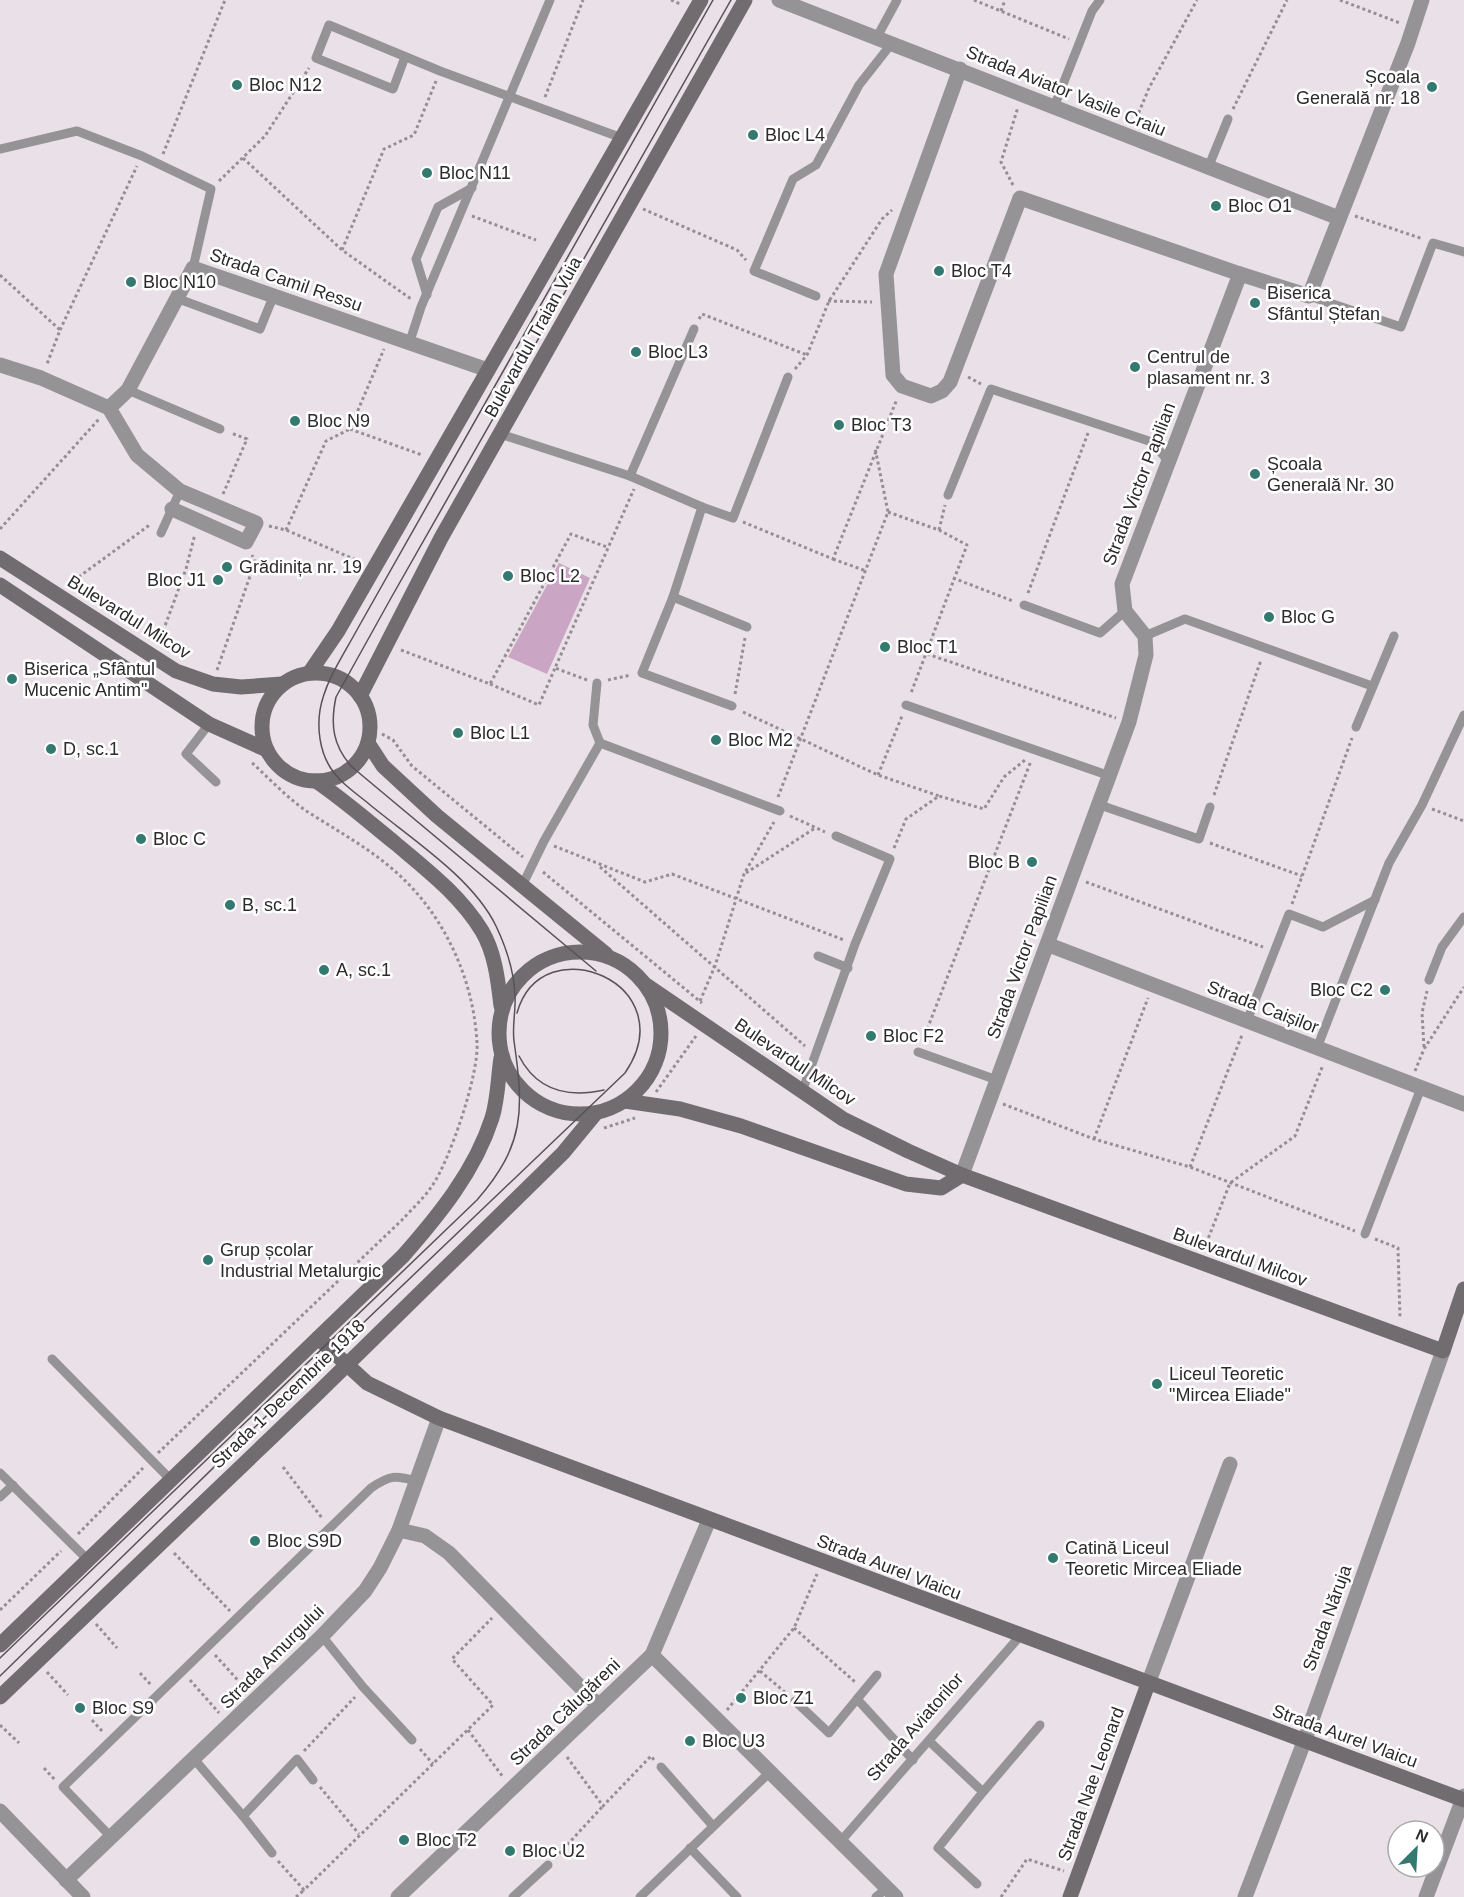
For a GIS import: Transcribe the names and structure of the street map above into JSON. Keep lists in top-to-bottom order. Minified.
{"streets":{"main road":["Bulevardul Traian Vuia","Bulevardul Milcov","Strada 1 Decembrie 1918","Strada Aurel Vlaicu","Strada Nae Leonard"],"street":["Strada Aviator Vasile Craiu","Strada Camil Ressu","Strada Victor Papilian","Strada Caișilor","Strada Năruja","Strada Amurgului","Strada Călugăreni"],"lane":["Strada Aviatorilor"]},"crossings":[["Strada Camil Ressu","Bulevardul Traian Vuia"],["Bulevardul Traian Vuia","Bulevardul Milcov"],["Strada Victor Papilian","Bulevardul Milcov"],["Strada Victor Papilian","Strada Caișilor"],["Bulevardul Milcov","Strada 1 Decembrie 1918"],["Bulevardul Milcov","Strada Năruja"],["Strada 1 Decembrie 1918","Strada Aurel Vlaicu"],["Strada Aurel Vlaicu","Strada Năruja"],["Strada Aurel Vlaicu","Strada Amurgului"],["Strada Aurel Vlaicu","Strada Călugăreni"],["Strada Aurel Vlaicu","Strada Aviatorilor"],["Strada Aurel Vlaicu","Strada Nae Leonard"]],"places":["Bloc N12","Școala Generală nr. 18","Bloc L4","Bloc N11","Bloc O1","Bloc T4","Bloc N10","Biserica Sfântul Ștefan","Bloc L3","Centrul de plasament nr. 3","Bloc N9","Bloc T3","Școala Generală Nr. 30","Grădinița nr. 19","Bloc L2","Bloc J1","Bloc G","Bloc T1","Biserica „Sfântul Mucenic Antim\"","Bloc L1","Bloc M2","D, sc.1","Bloc C","Bloc B","B, sc.1","A, sc.1","Bloc C2","Bloc F2","Grup școlar Industrial Metalurgic","Liceul Teoretic \"Mircea Eliade\"","Bloc S9D","Catină Liceul Teoretic Mircea Eliade","Bloc Z1","Bloc S9","Bloc U3","Bloc T2","Bloc U2"],"north":"top right"}
